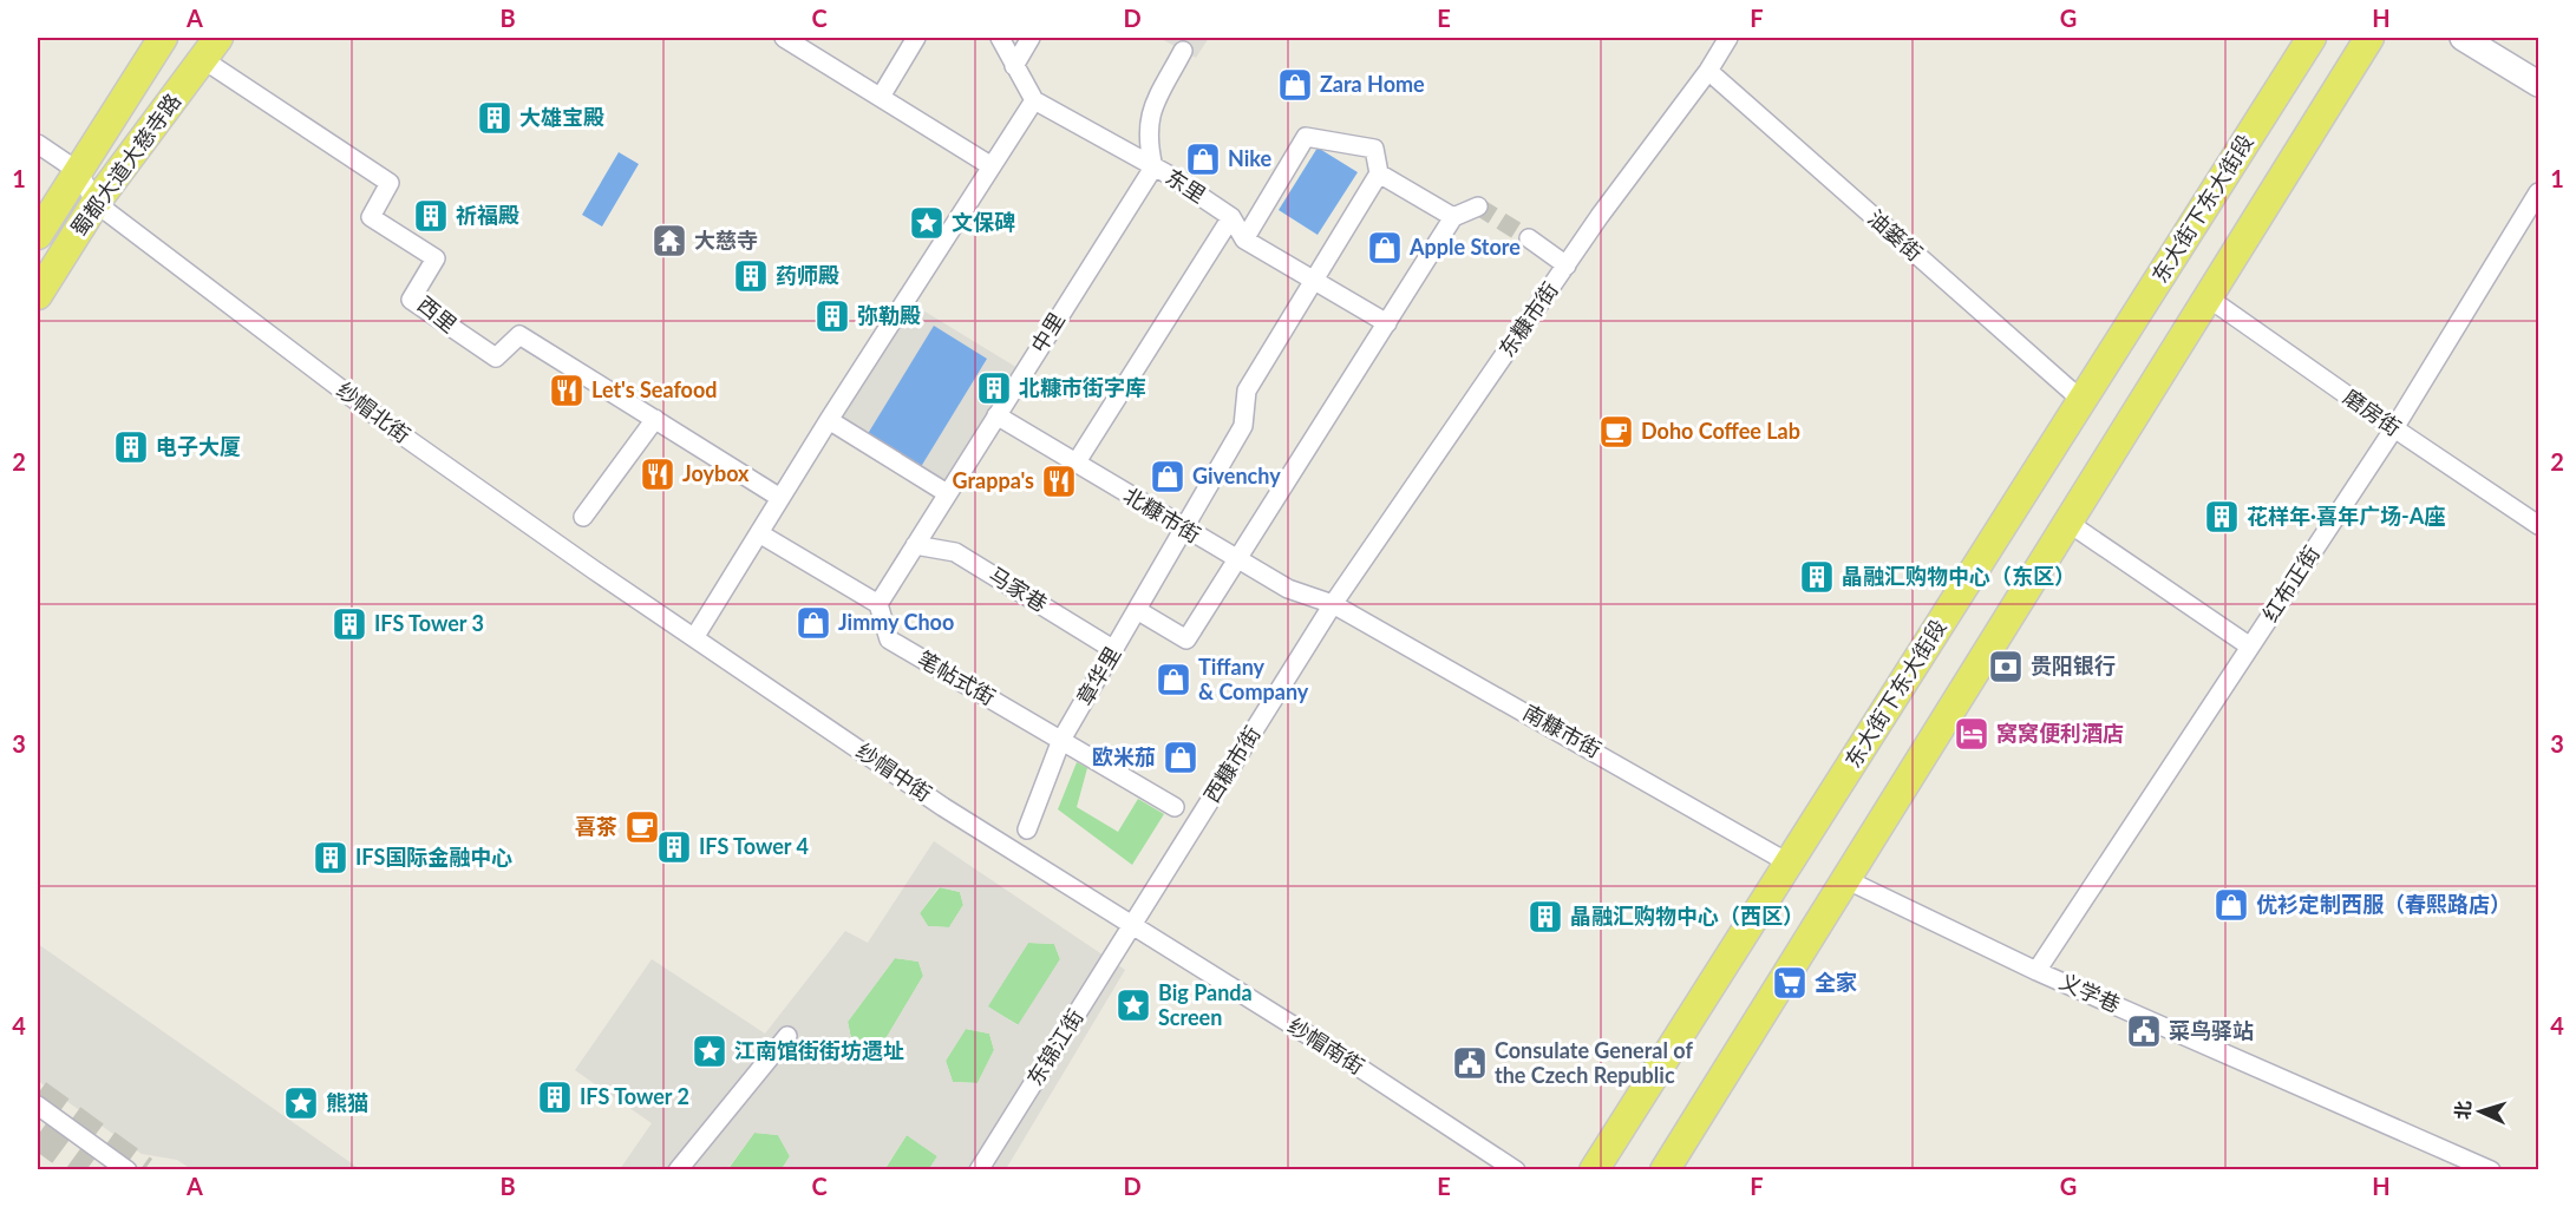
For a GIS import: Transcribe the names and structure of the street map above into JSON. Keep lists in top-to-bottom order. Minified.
{"streets":{"main road":["蜀都大道大慈寺路","东大街下东大街段"],"street":["东里","油篓街","西里","东糠市街","中里","纱帽北街","磨房街","北糠市街","红布正街","马家巷","章华里","笔帖式街","南糠市街","西糠市街","纱帽中街","义学巷","纱帽南街","东锦江街"]},"crossings":[["蜀都大道大慈寺路","西里"],["蜀都大道大慈寺路","纱帽北街"],["东里","中里"],["东里","章华里"],["东大街下东大街段","油篓街"],["东大街下东大街段","南糠市街"],["油篓街","东糠市街"],["东糠市街","北糠市街"],["东糠市街","南糠市街"],["东糠市街","西糠市街"],["中里","北糠市街"],["中里","马家巷"],["中里","笔帖式街"],["纱帽北街","纱帽中街"],["磨房街","红布正街"],["北糠市街","章华里"],["北糠市街","南糠市街"],["北糠市街","西糠市街"],["红布正街","义学巷"],["马家巷","章华里"],["章华里","笔帖式街"],["南糠市街","西糠市街"],["西糠市街","纱帽中街"],["西糠市街","纱帽南街"],["西糠市街","东锦江街"],["纱帽中街","纱帽南街"],["纱帽中街","东锦江街"],["纱帽南街","东锦江街"]],"places":{"shop":["Zara Home","Nike","Apple Store","Givenchy","Jimmy Choo","Tiffany & Company","欧米茄","优衫定制西服（春熙路店）"],"building":["大雄宝殿","祈福殿","药师殿","弥勒殿","北糠市街字库","电子大厦","花样年·喜年广场-A座","晶融汇购物中心（东区）","IFS Tower 3","IFS Tower 4","IFS国际金融中心","晶融汇购物中心（西区）","IFS Tower 2"],"place":["文保碑","Big Panda Screen","江南馆街街坊遗址","熊猫"],"temple":["大慈寺"],"restaurant":["Let's Seafood","Joybox","Grappa's"],"cafe":["Doho Coffee Lab","喜茶"],"bank":["贵阳银行"],"hotel":["窝窝便利酒店"],"supermarket":["全家"],"public building":["菜鸟驿站","Consulate General of the Czech Republic"]},"north":"left","grid":{"columns":["A","B","C","D","E","F","G","H"],"rows":["1","2","3","4"]}}
